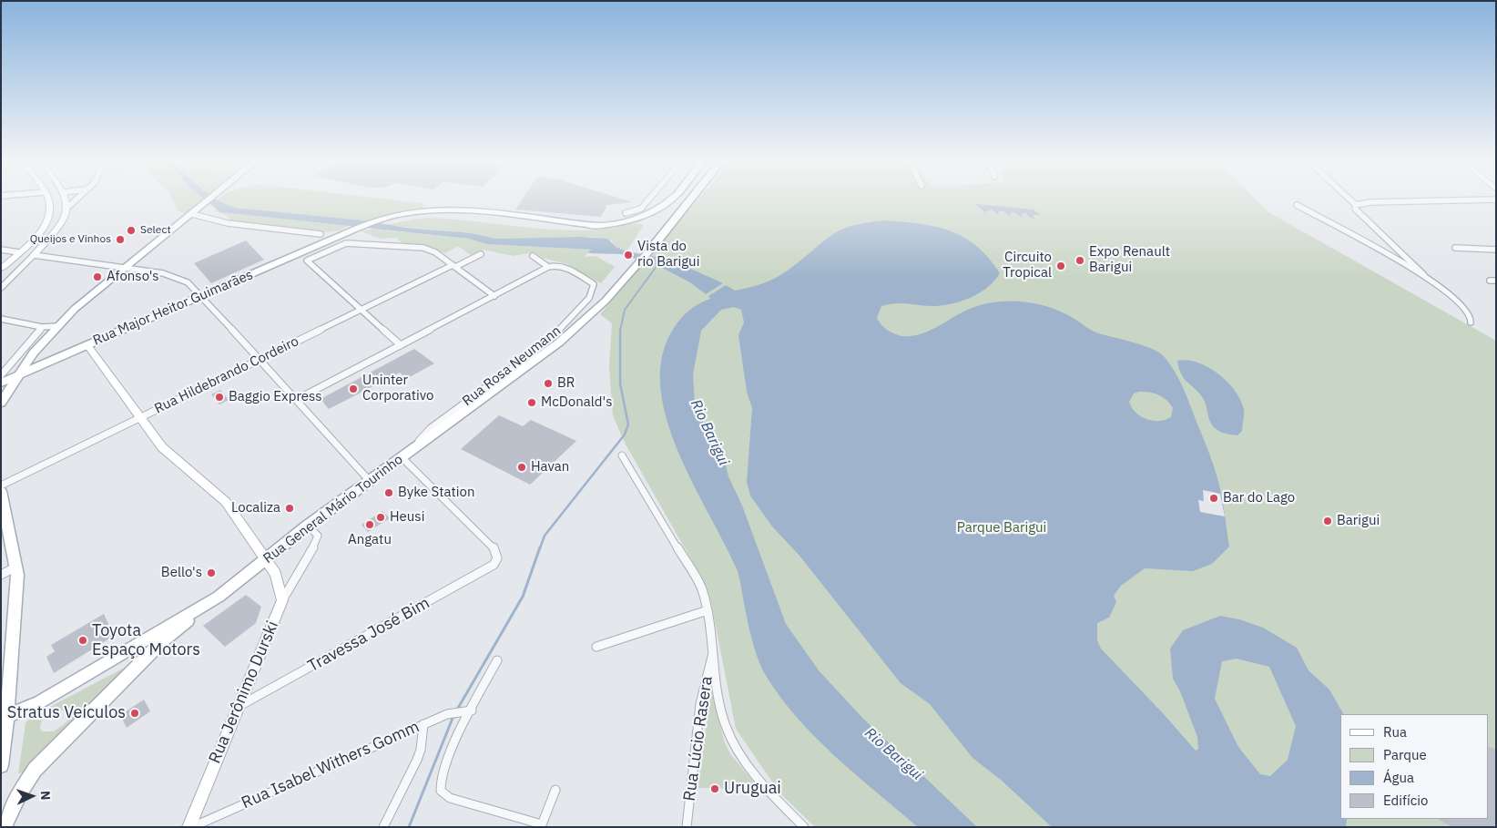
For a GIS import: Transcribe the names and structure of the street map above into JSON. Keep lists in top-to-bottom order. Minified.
{"streets":{"main road":["Rua Major Heitor Guimarães","Rua General Mário Tourinho"],"street":["Rua Rosa Neumann","Rua Hildebrando Cordeiro","Travessa José Bim","Rua Jerônimo Durski","Rua Lúcio Rasera","Rua Isabel Withers Gomm"]},"crossings":[["Rua Rosa Neumann","Rua General Mário Tourinho"],["Rua Rosa Neumann","Travessa José Bim"],["Rua General Mário Tourinho","Travessa José Bim"],["Travessa José Bim","Rua Jerônimo Durski"],["Rua Jerônimo Durski","Rua Isabel Withers Gomm"]],"water":["Rio Barigui"],"parks":["Parque Barigui"],"places":["Select","Queijos e Vinhos","Vista do rio Barigui","Expo Renault Barigui","Circuito Tropical","Afonso's","BR","Uninter Corporativo","Baggio Express","McDonald's","Havan","Byke Station","Bar do Lago","Localiza","Heusi","Barigui","Angatu","Bello's","Toyota Espaço Motors","Stratus Veículos","Uruguai"],"legend":["Rua","Parque","Água","Edifício"],"north":"right"}
